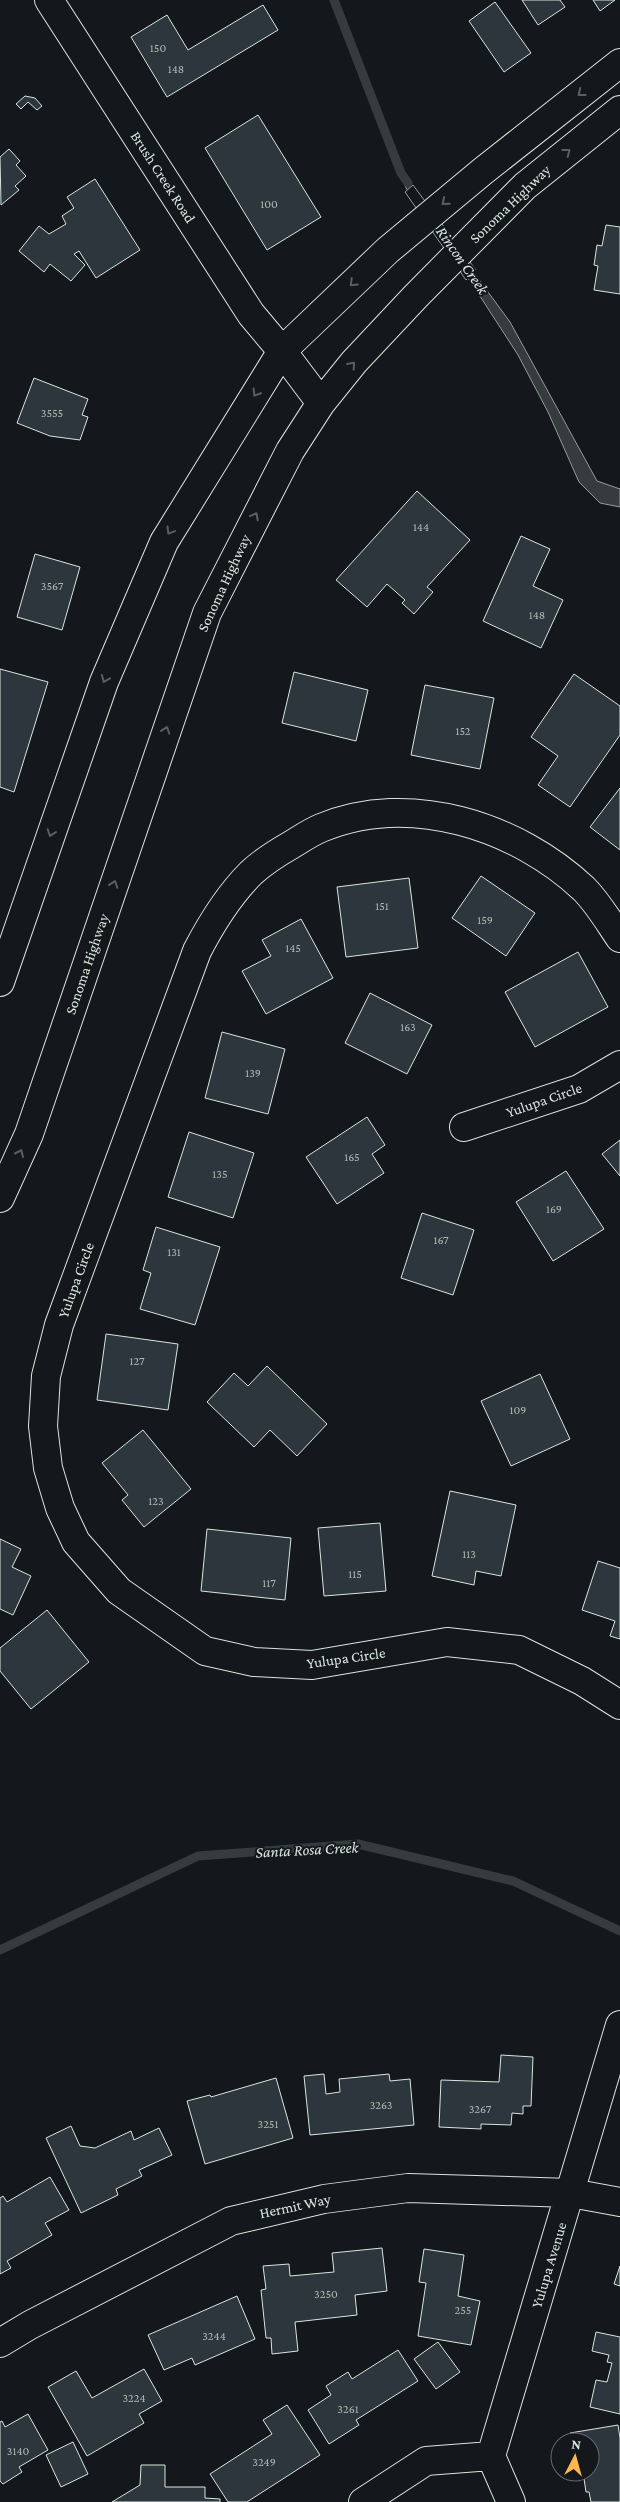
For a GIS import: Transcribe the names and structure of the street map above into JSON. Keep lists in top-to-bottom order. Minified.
{"streets":{"street":["Brush Creek Road","Sonoma Highway","Yulupa Circle","Hermit Way","Yulupa Avenue"]},"crossings":[["Brush Creek Road","Sonoma Highway"],["Hermit Way","Yulupa Avenue"]],"water":["Rincon Creek","Santa Rosa Creek"],"house_numbers":["150","148","100","3555","144","3567","148","152","151","159","145","163","139","165","135","169","167","131","127","109","123","113","115","117","3263","3267","3251","3250","255","3244","3224","3261","3140","3249"],"north":"top"}
